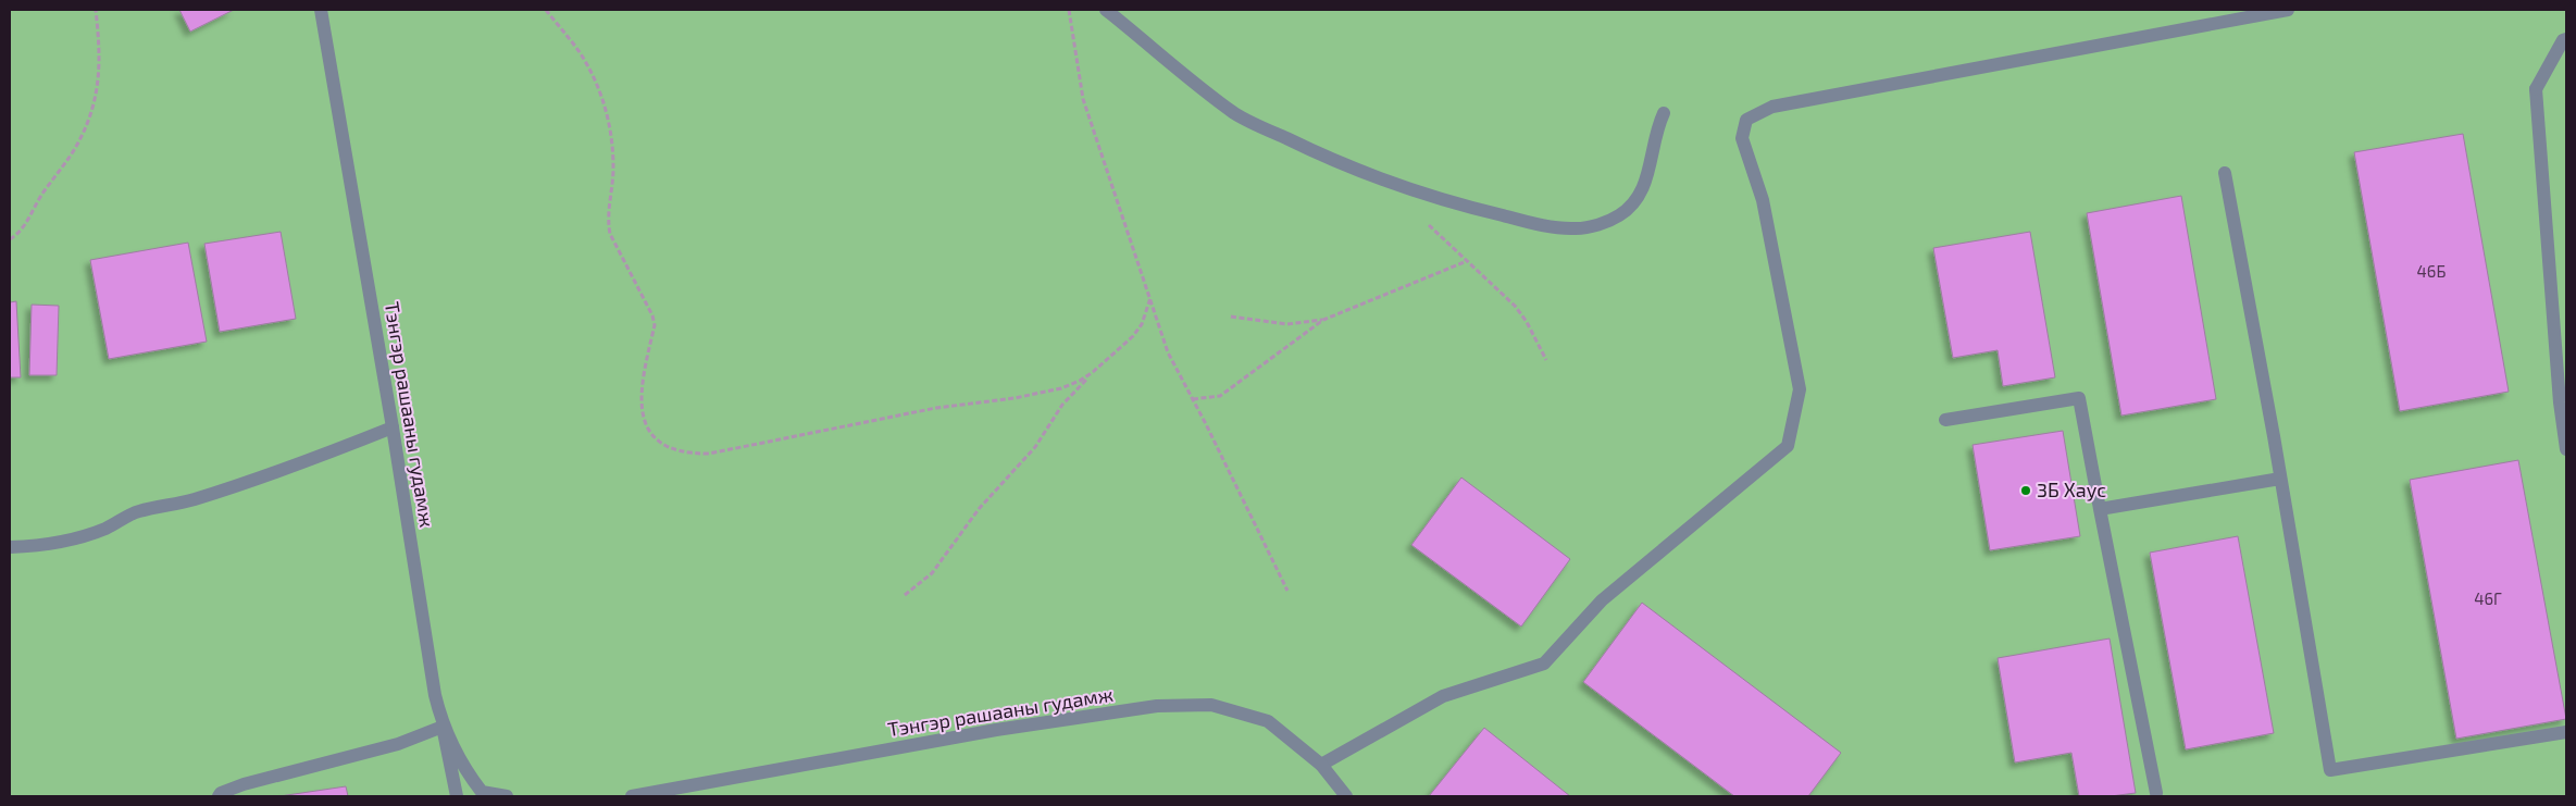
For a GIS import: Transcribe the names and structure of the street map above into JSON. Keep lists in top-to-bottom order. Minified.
{"streets":{"street":["Тэнгэр рашааны гудамж"]},"places":["3Б Хаус"],"house_numbers":["46Б","46Г"]}
